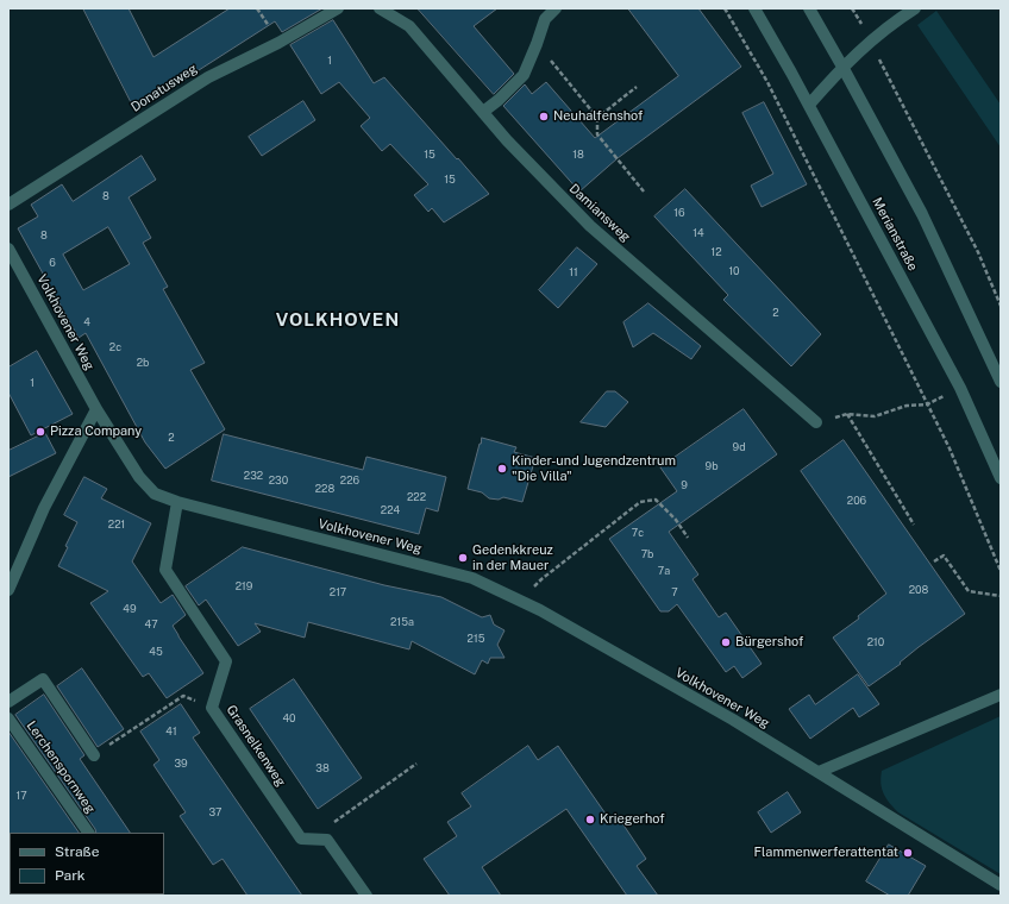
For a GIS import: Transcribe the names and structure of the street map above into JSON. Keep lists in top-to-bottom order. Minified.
{"streets":{"street":["Donatusweg","Damiansweg","Merianstraße","Volkhovener Weg","Grasnelkenweg","Lerchenspornweg"]},"crossings":[["Volkhovener Weg","Grasnelkenweg"]],"districts":["VOLKHOVEN"],"places":["Neuhalfenshof","Pizza Company","Kinder-und Jugendzentrum \"Die Villa\"","Gedenkkreuz in der Mauer","Bürgershof","Kriegerhof","Flammenwerferattentat"],"house_numbers":["1","15","18","15","8","16","14","8","12","6","10","11","2","4","2c","2b","1","2","9d","9b","232","230","226","9","228","222","206","224","221","7c","7b","7a","219","208","217","7","49","215a","47","215","210","45","40","41","39","38","17","37"],"legend":["Straße","Park"]}
